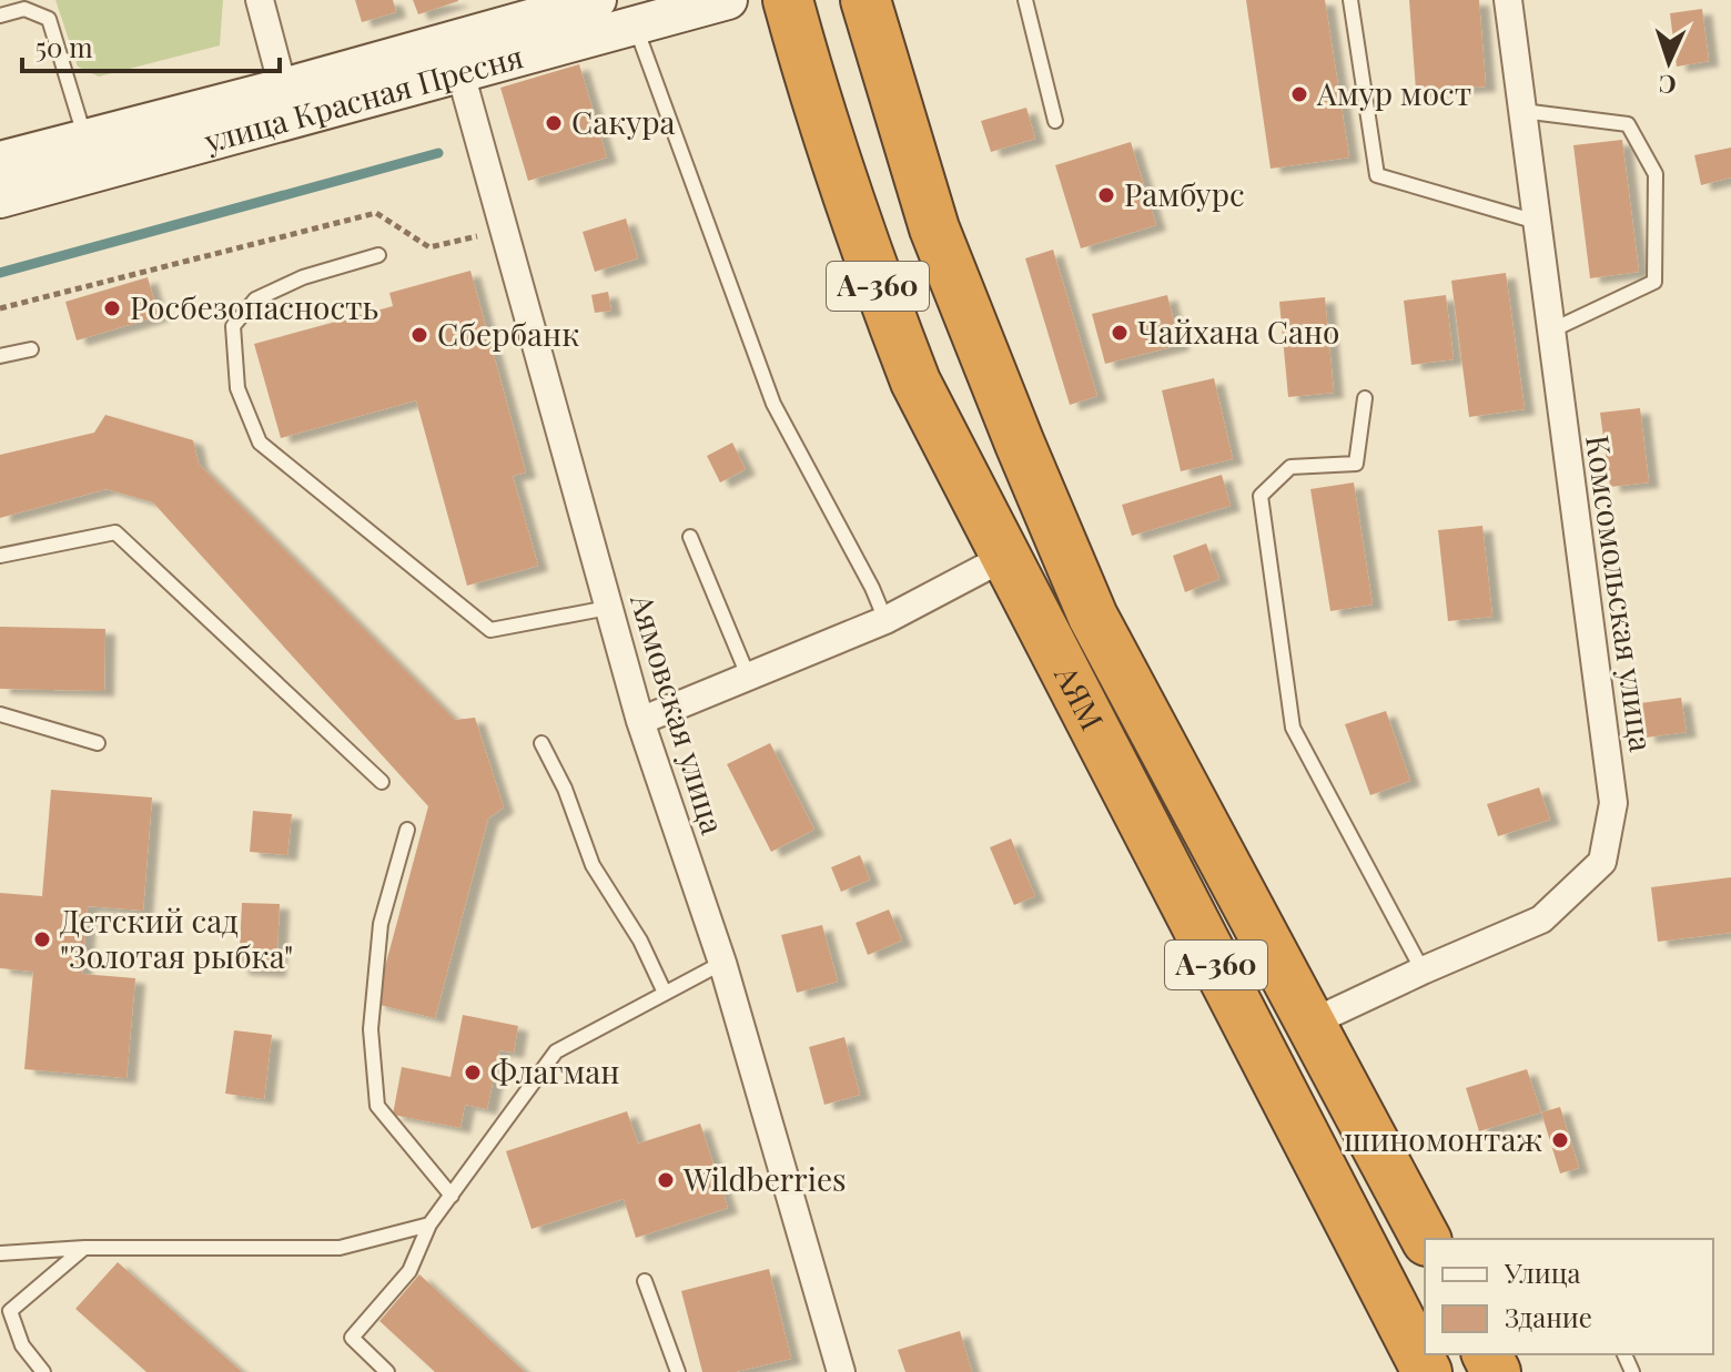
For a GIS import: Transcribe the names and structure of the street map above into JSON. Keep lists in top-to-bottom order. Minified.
{"streets":{"highway":["А-360","АЯМ"],"street":["улица Красная Пресня","Комсомольская улица","Аямовская улица"]},"crossings":[["улица Красная Пресня","Аямовская улица"],["Комсомольская улица","АЯМ"]],"places":["Амур мост","Сакура","Рамбурс","Росбезопасность","Чайхана Сано","Сбербанк","Детский сад \"Золотая рыбка\"","Флагман","шиномонтаж","Wildberries"],"legend":["Улица","Здание"],"scale_bar":"50 m","north":"bottom"}
